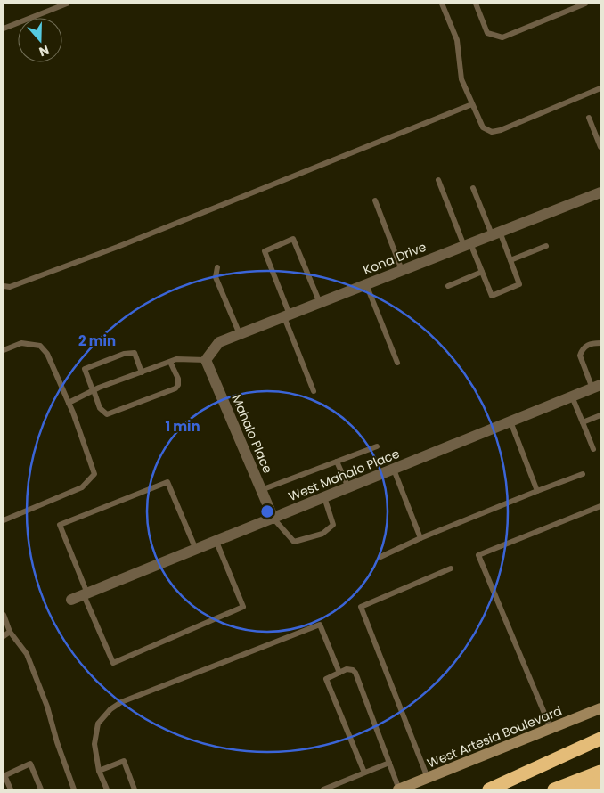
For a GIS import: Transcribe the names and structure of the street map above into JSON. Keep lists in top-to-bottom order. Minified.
{"streets":{"main road":["West Artesia Boulevard"],"street":["Kona Drive","Mahalo Place","West Mahalo Place"]},"crossings":[["Kona Drive","Mahalo Place"],["Mahalo Place","West Mahalo Place"]],"north":"bottom","rings":["2 min","1 min"]}
